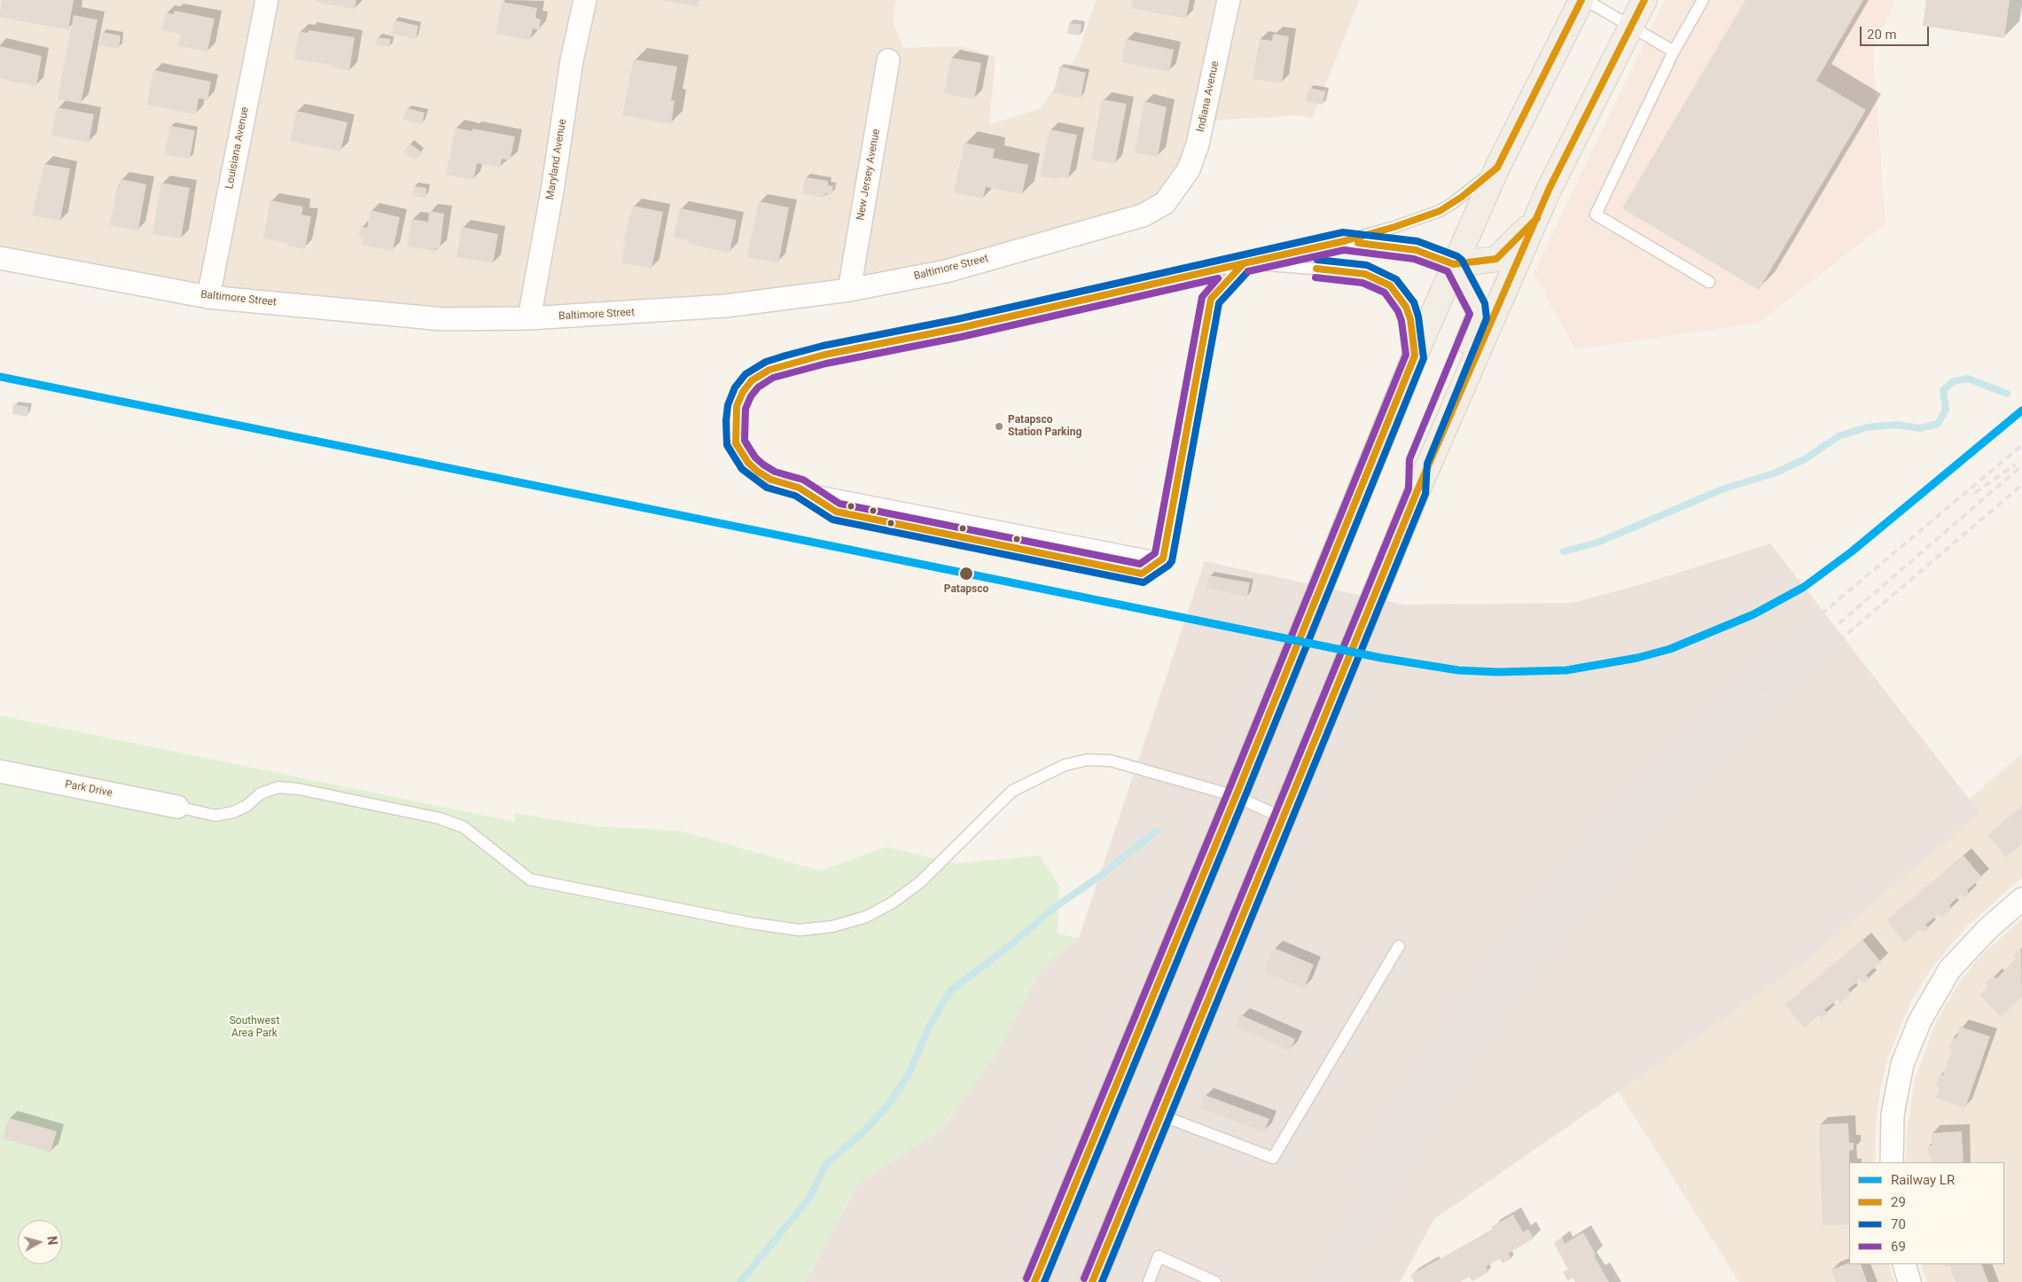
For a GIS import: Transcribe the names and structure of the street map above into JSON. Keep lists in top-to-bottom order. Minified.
{"streets":{"street":["Indiana Avenue","Louisiana Avenue","Maryland Avenue","New Jersey Avenue","Baltimore Street","Park Drive"]},"crossings":[["Indiana Avenue","Baltimore Street"],["Louisiana Avenue","Baltimore Street"],["Maryland Avenue","Baltimore Street"],["New Jersey Avenue","Baltimore Street"]],"parks":["Southwest Area Park"],"places":["Patapsco Station Parking","Patapsco"],"lines":["transit line 29","transit line 70","transit line 69","rail line LR"],"legend":["Railway LR","29","70","69"],"scale_bar":"20 m","north":"right"}
